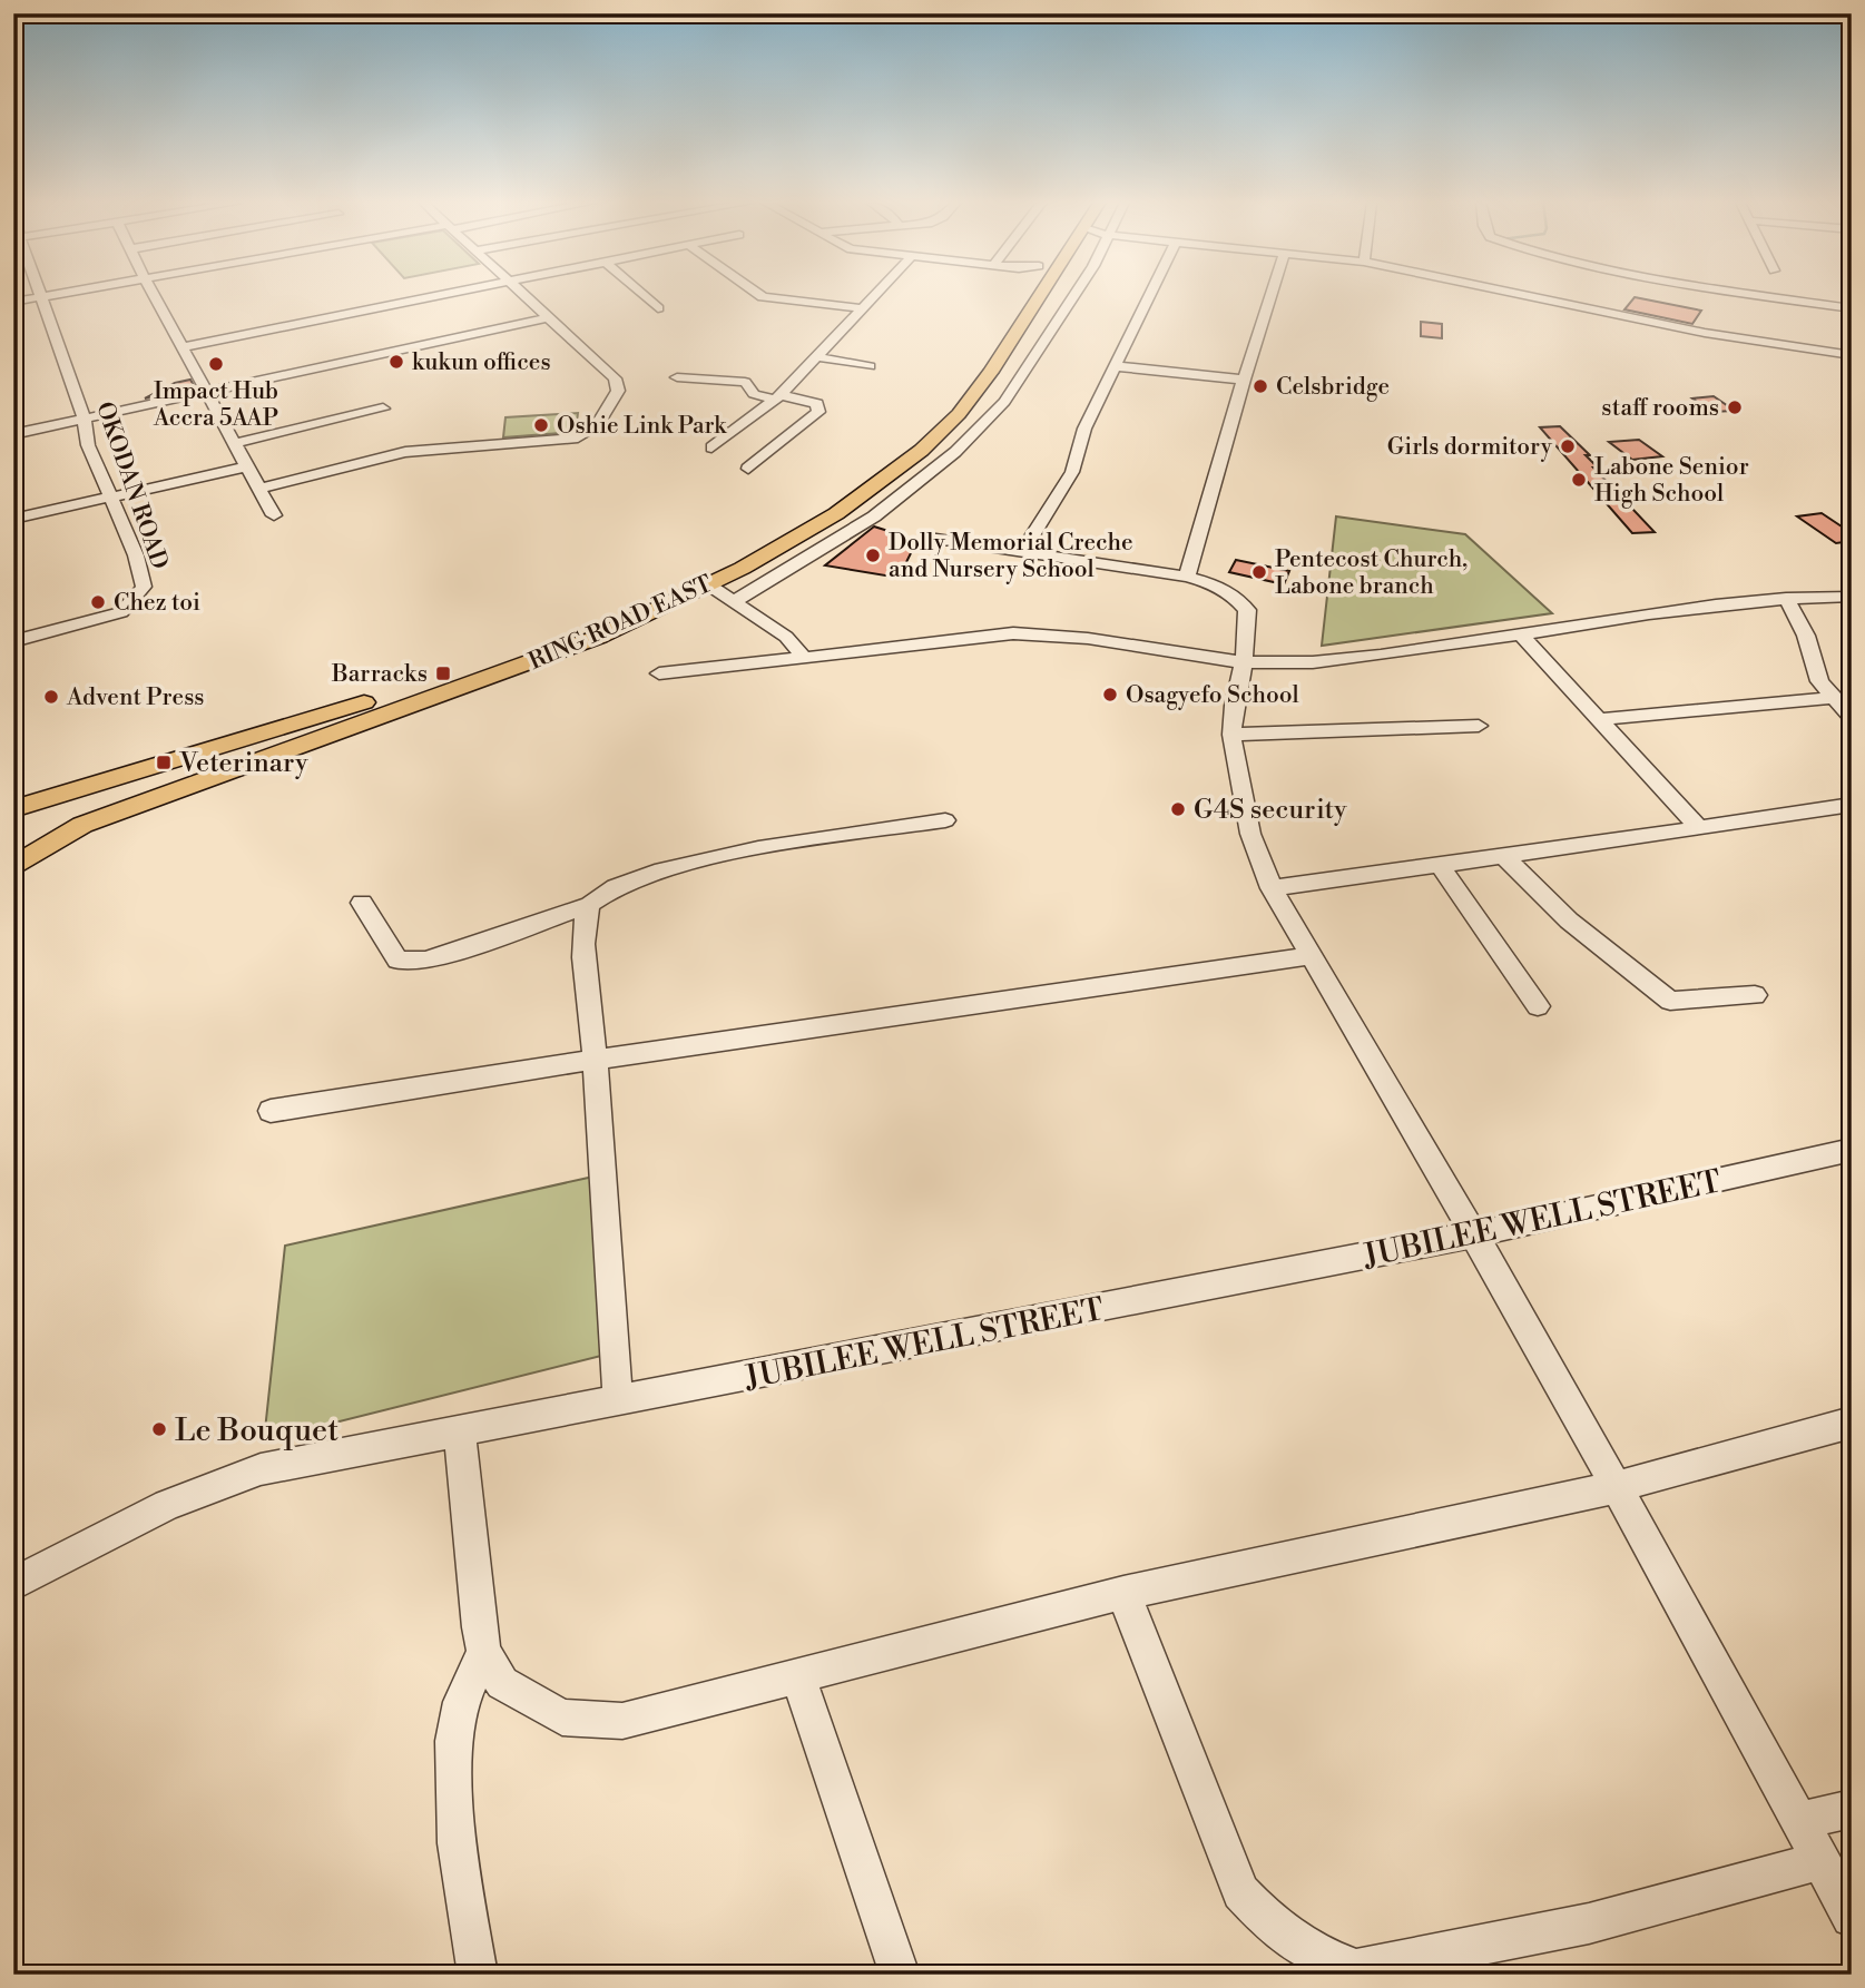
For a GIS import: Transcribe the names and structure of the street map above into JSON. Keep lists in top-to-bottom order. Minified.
{"streets":{"main road":["RING ROAD EAST"],"street":["OKODAN ROAD","JUBILEE WELL STREET"]},"places":{"other":["kukun offices","Impact Hub Accra 5AAP","Celsbridge","staff rooms","Oshie Link Park","Girls dormitory","Labone Senior High School","Dolly Memorial Creche and Nursery School","Pentecost Church, Labone branch","Chez toi","Osagyefo School","Advent Press","G4S security","Le Bouquet"],"transit":["Barracks","Veterinary"]}}
